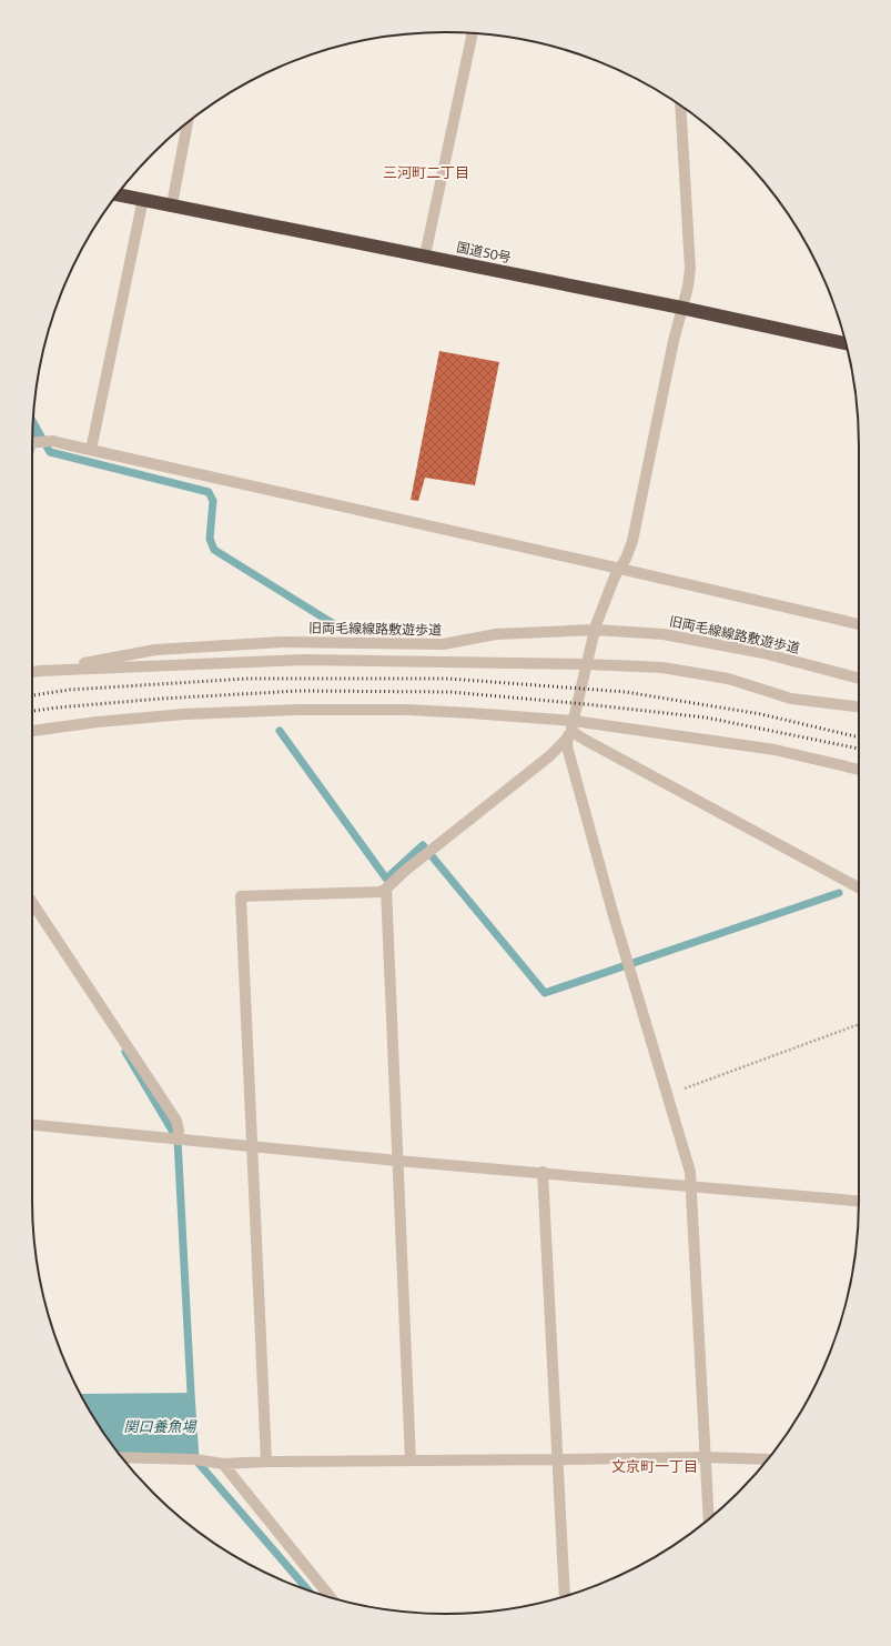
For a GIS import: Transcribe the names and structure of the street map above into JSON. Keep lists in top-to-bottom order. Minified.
{"streets":{"highway":["国道50号"],"street":["旧両毛線線路敷遊歩道"]},"districts":["三河町二丁目","文京町一丁目"],"water":["関口養魚場"]}
